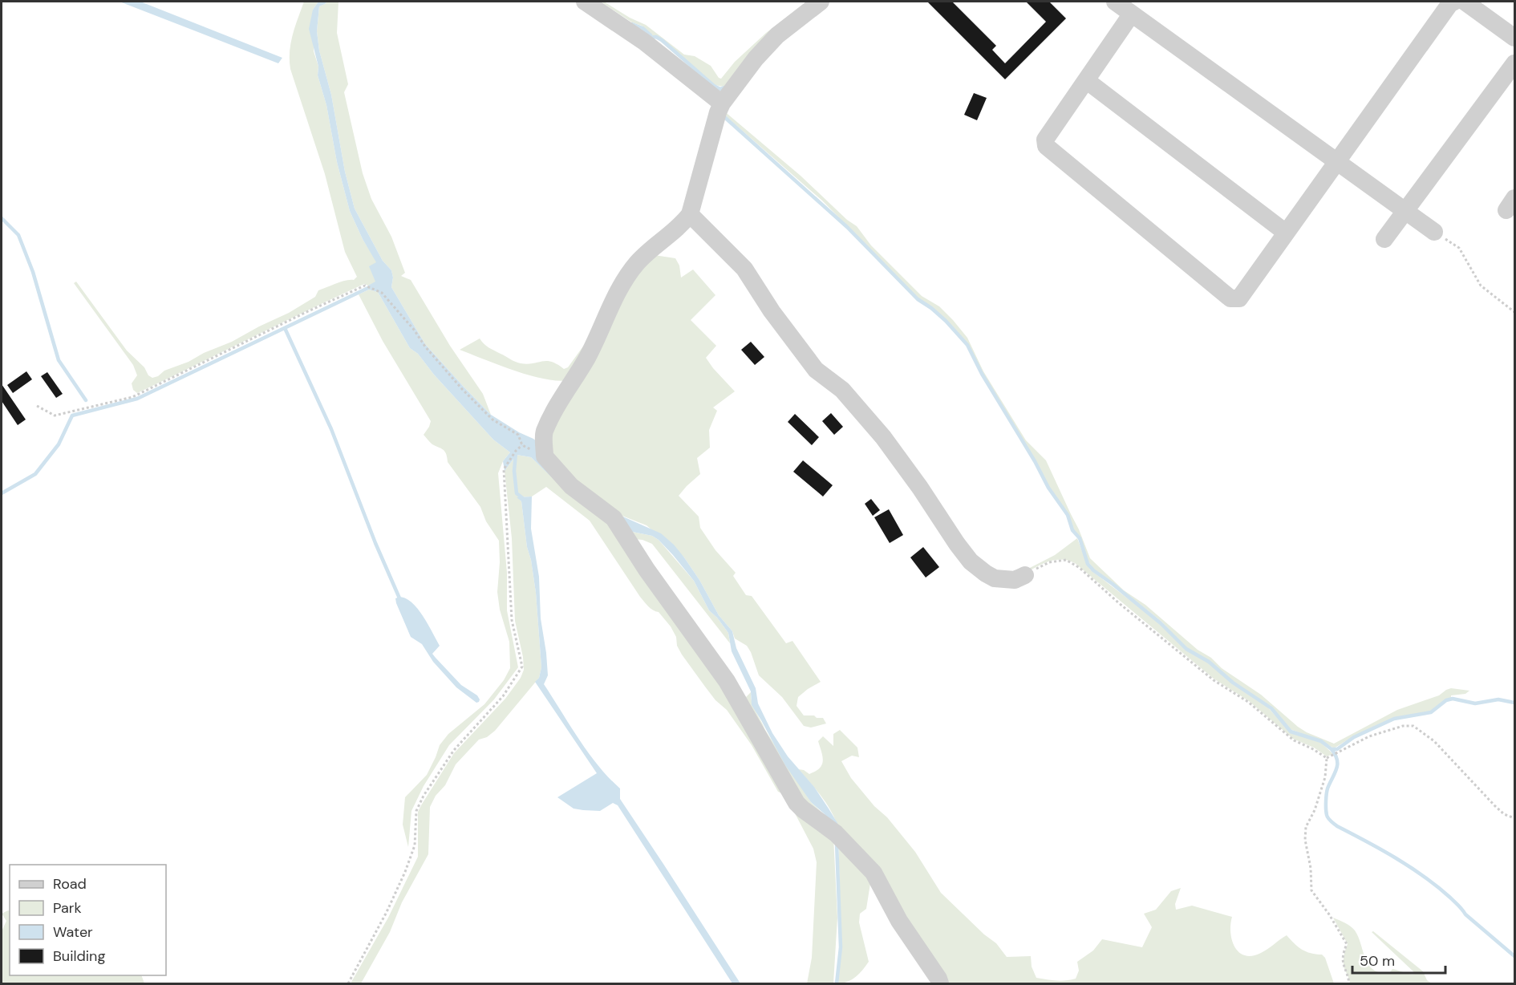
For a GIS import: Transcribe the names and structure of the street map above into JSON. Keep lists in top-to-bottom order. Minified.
{"legend":["Road","Park","Water","Building"],"scale_bar":"50 m"}
